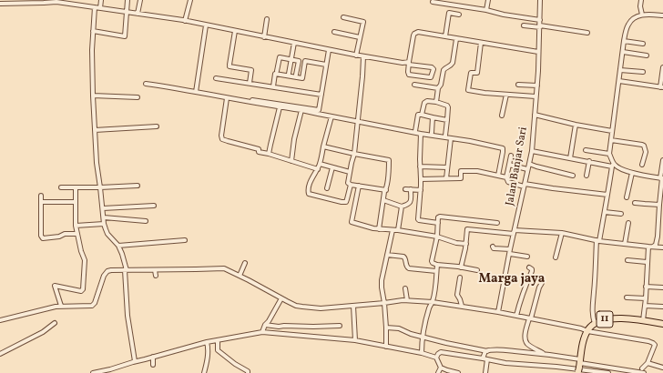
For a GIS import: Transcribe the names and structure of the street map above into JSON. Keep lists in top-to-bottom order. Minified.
{"streets":{"highway":["11"],"street":["Jalan Banjar Sari"]},"districts":["Marga jaya"]}
